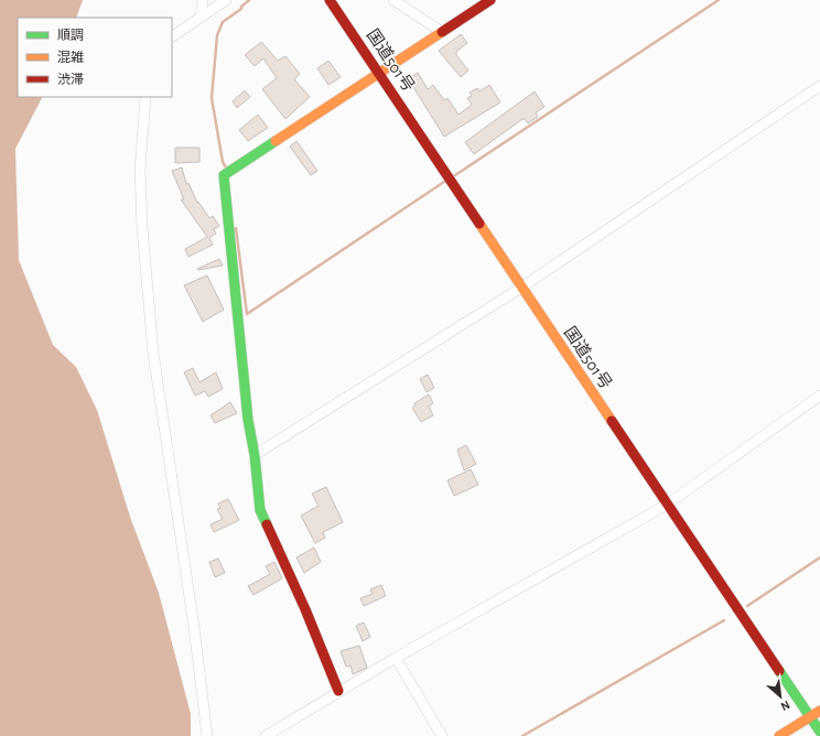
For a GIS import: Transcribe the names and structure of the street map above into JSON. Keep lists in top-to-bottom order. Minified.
{"streets":{"main road":["国道501号"]},"legend":["順調","混雑","渋滞"],"north":"bottom right"}
